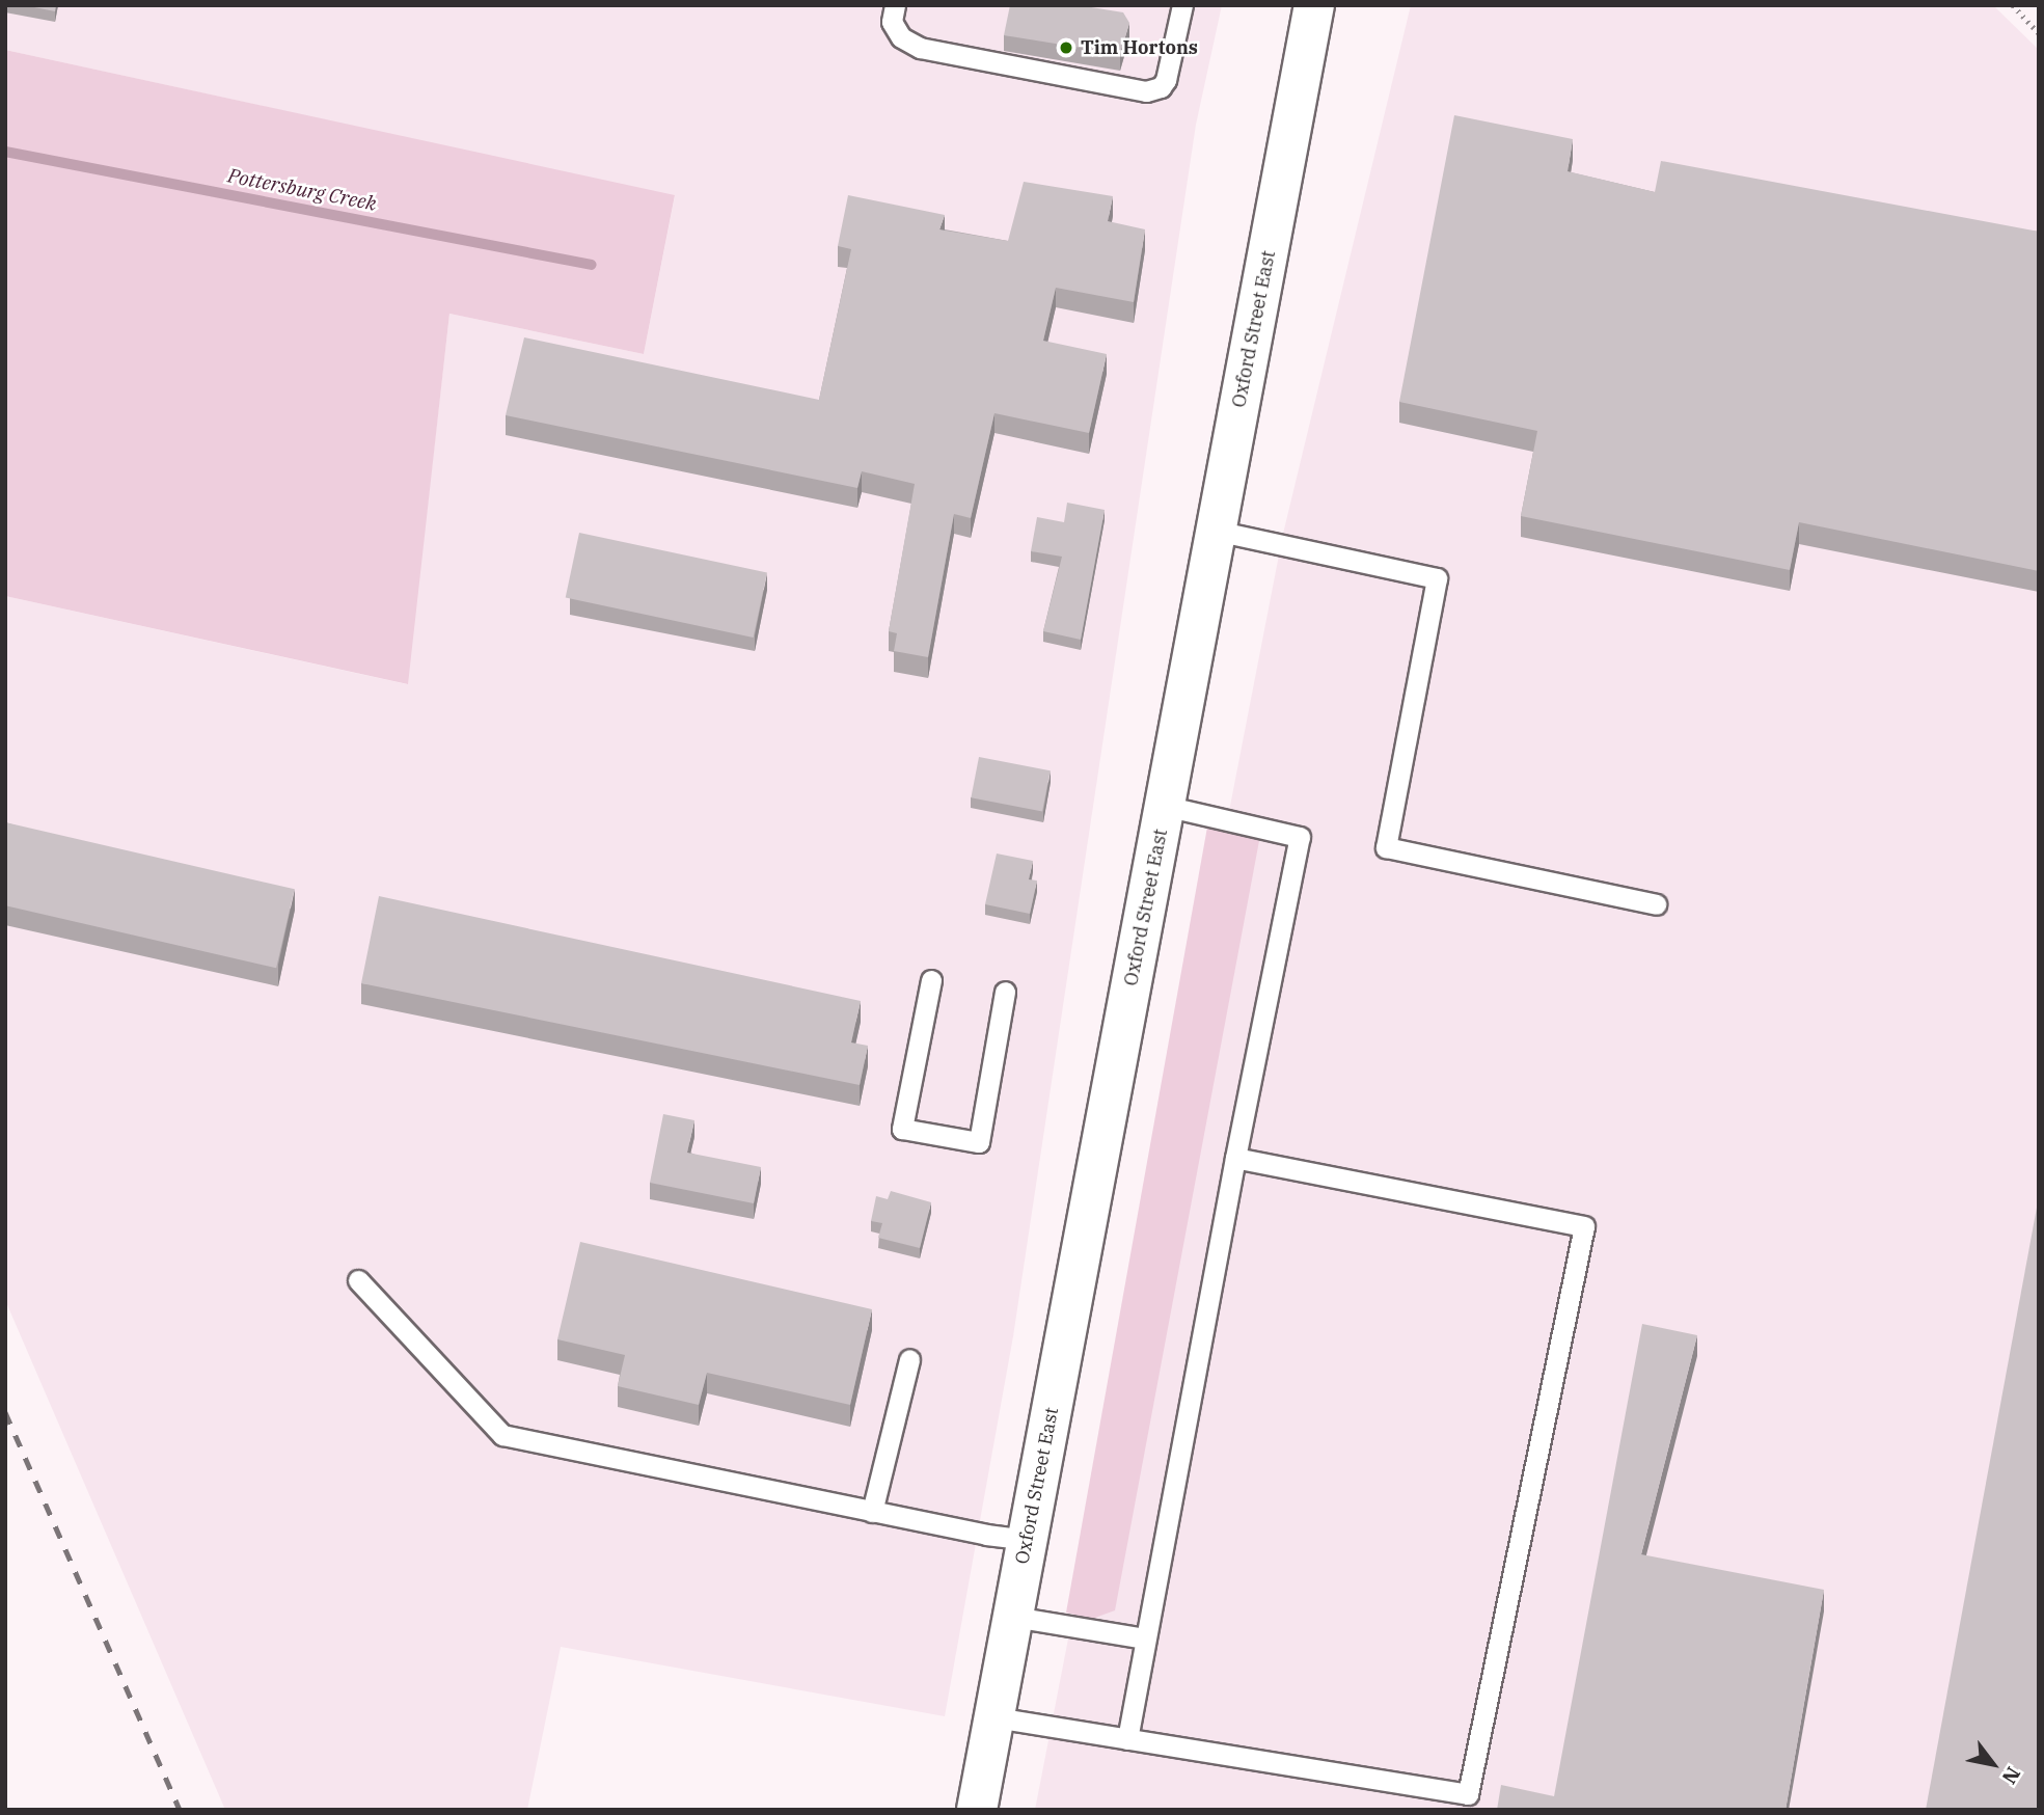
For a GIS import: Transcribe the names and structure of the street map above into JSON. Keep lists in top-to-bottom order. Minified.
{"streets":{"main road":["Oxford Street East"]},"water":["Pottersburg Creek"],"places":["Tim Hortons"],"north":"bottom right"}
